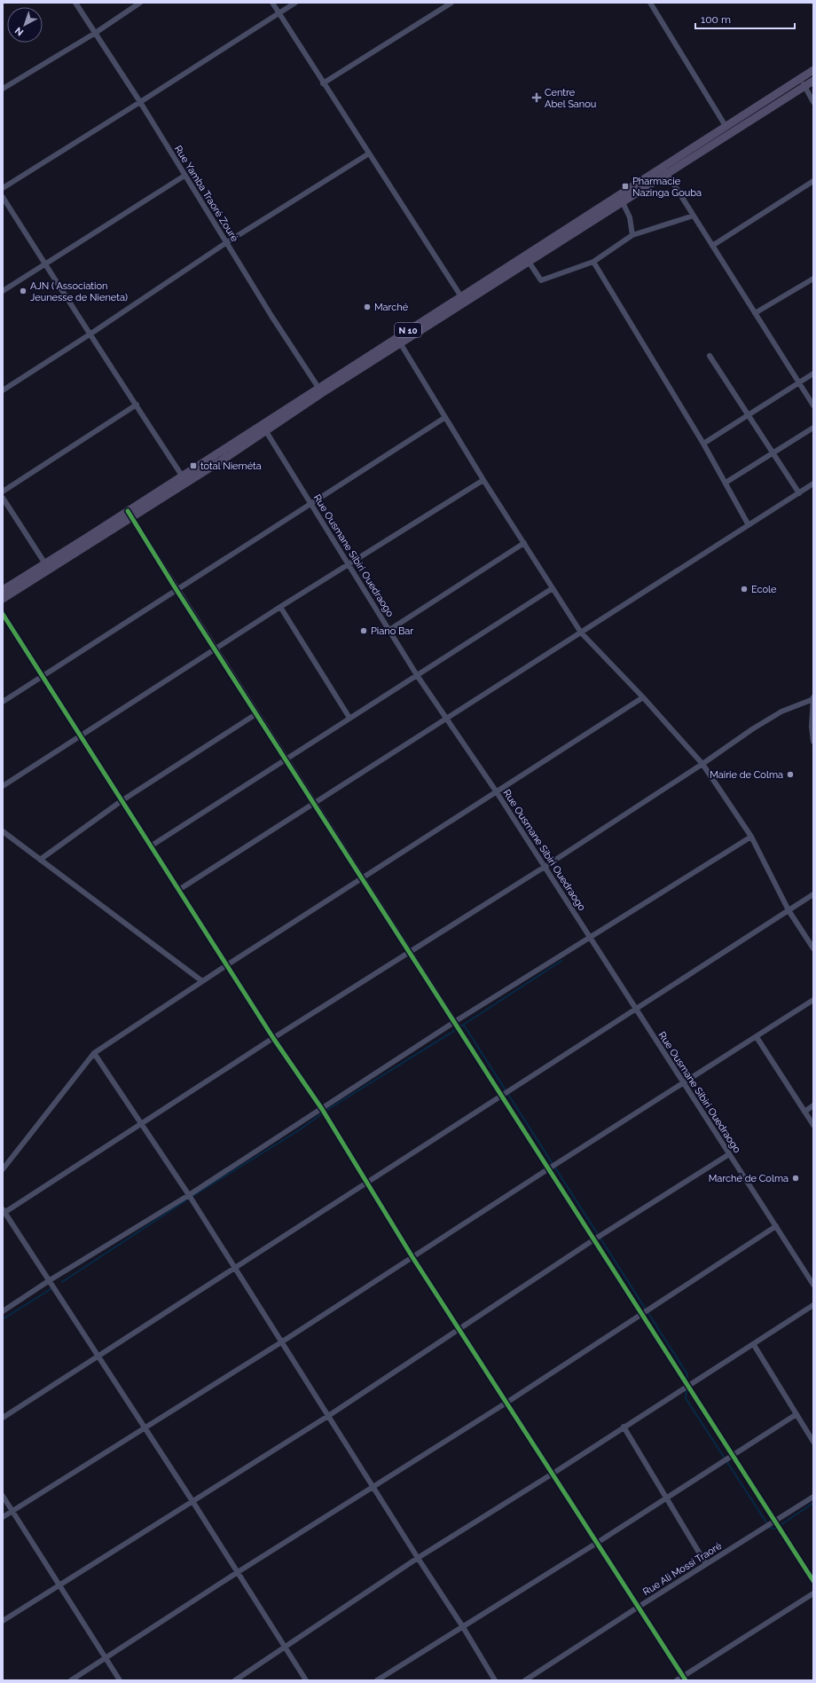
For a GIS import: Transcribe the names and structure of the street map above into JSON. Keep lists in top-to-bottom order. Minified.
{"streets":{"main road":["N 10"],"street":["Rue Yamba Traoré Zouré","Rue Ousmane Sibiri Ouedraogo","Rue Ali Mossi Traoré"]},"crossings":[["Rue Yamba Traoré Zouré","N 10"],["N 10","Rue Ousmane Sibiri Ouedraogo"]],"places":{"health":["Centre Abel Sanou"],"transit":["Pharmacie Nazinga Gouba","total Nieméta"],"other":["AJN ( Association Jeunesse de Nieneta)","Marché","Ecole","Piano Bar","Mairie de Colma","Marché de Colma"]},"scale_bar":"100 m","north":"bottom left"}
